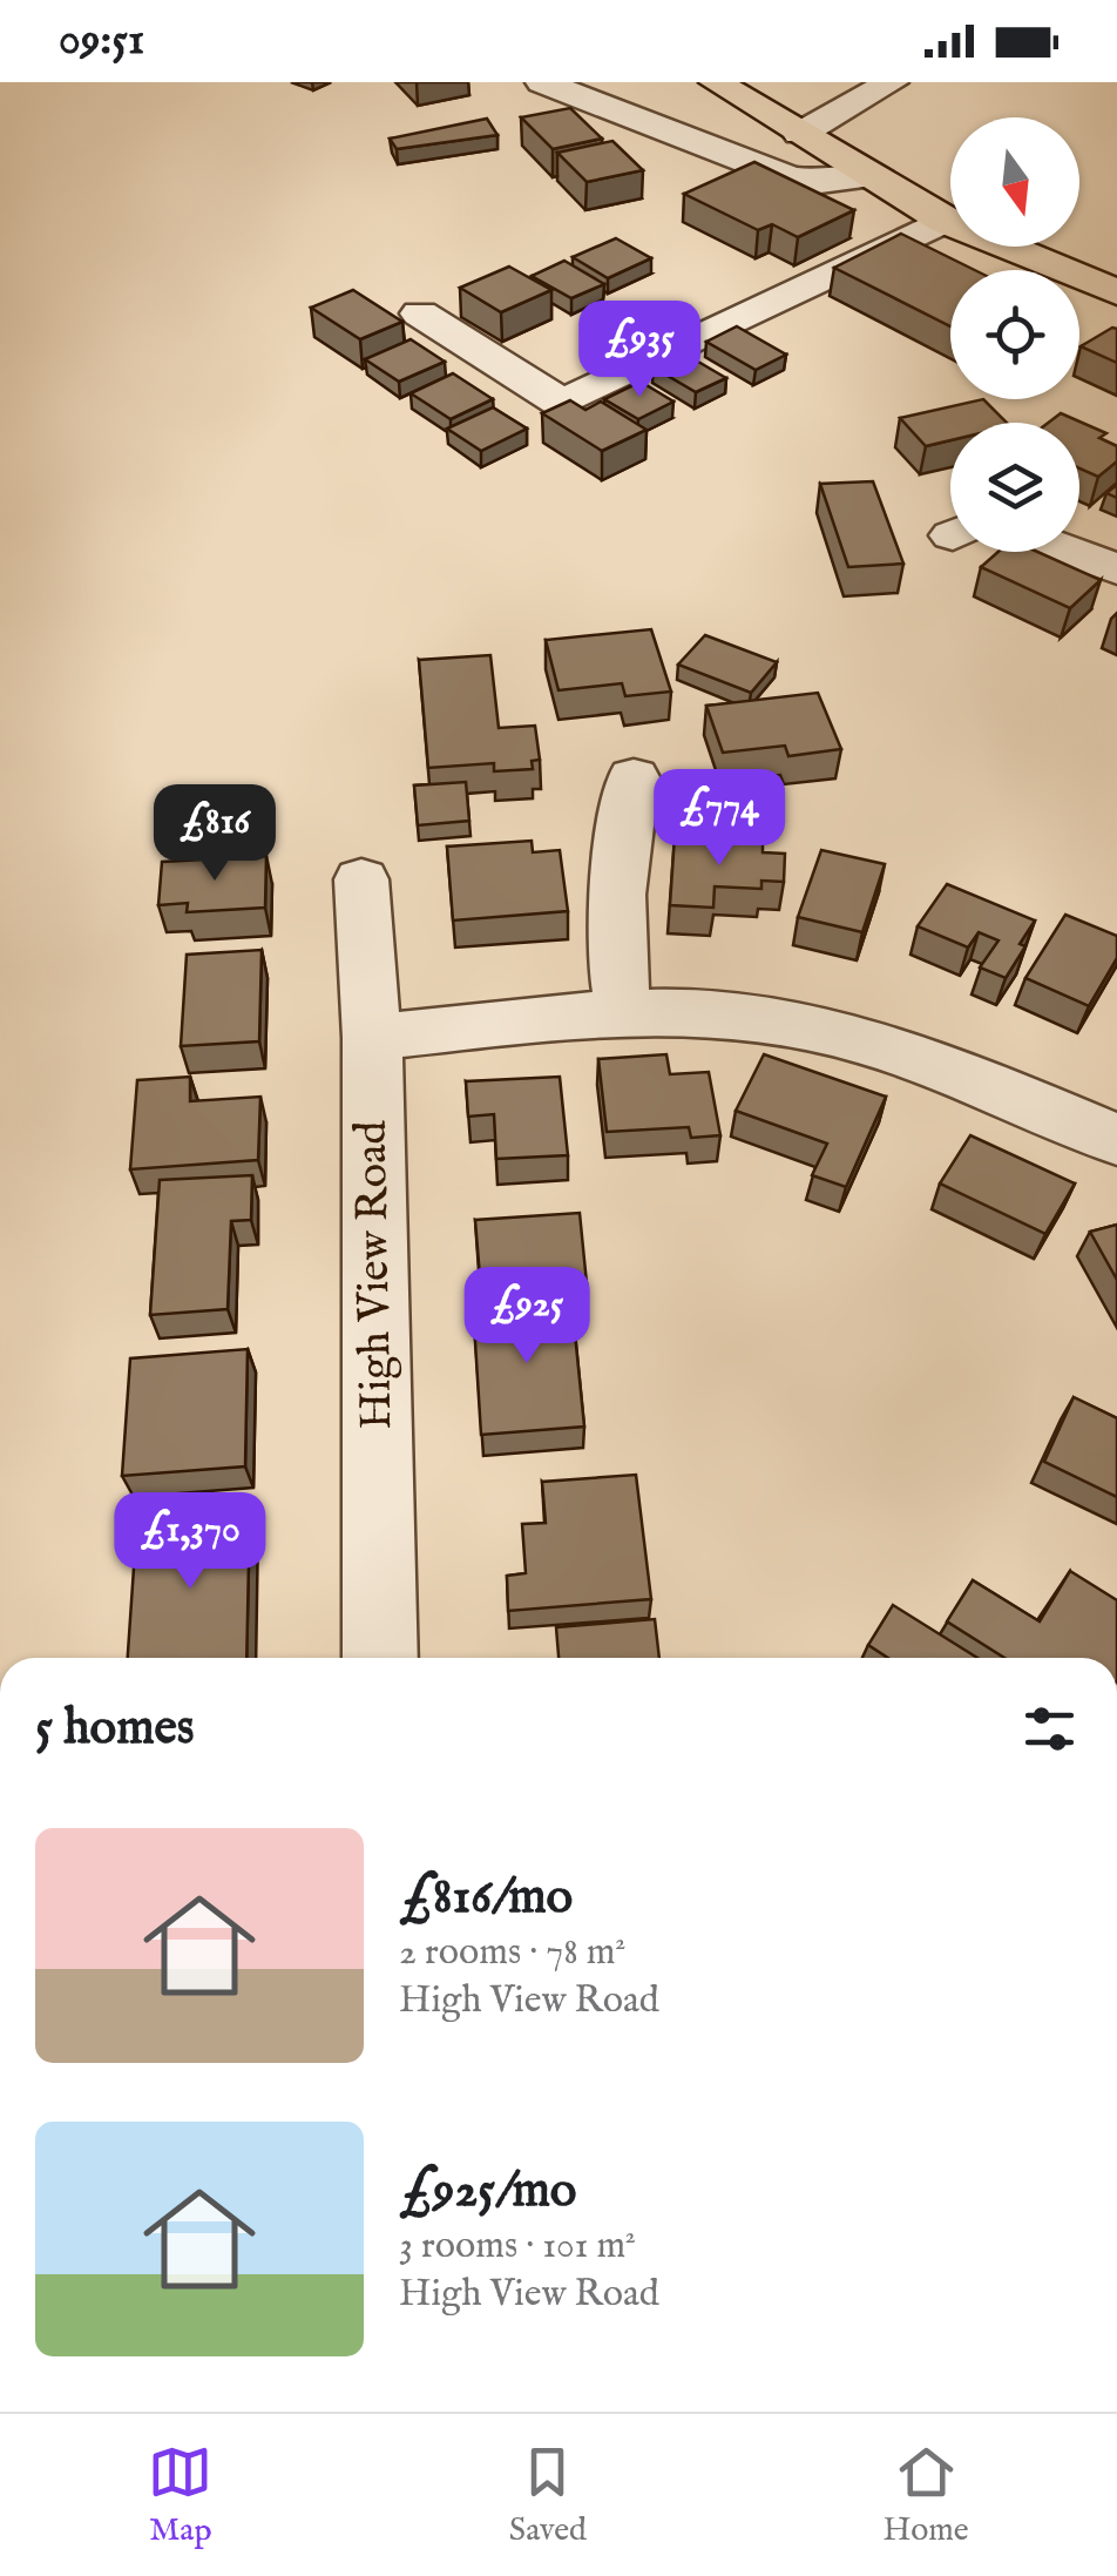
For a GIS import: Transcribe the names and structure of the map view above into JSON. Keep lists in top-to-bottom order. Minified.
{"streets":{"street":["High View Road"]},"north":"bottom","page":{"status":"09:51","price":["£935","£774","£816","£925","£1,370"],"heading":"5 homes","list":[{"name":"£816/mo","note":"2 rooms · 78 m² · High View Road"},{"name":"£925/mo","note":"3 rooms · 101 m² · High View Road"}],"tabs":["Map","Saved","Home"]}}
